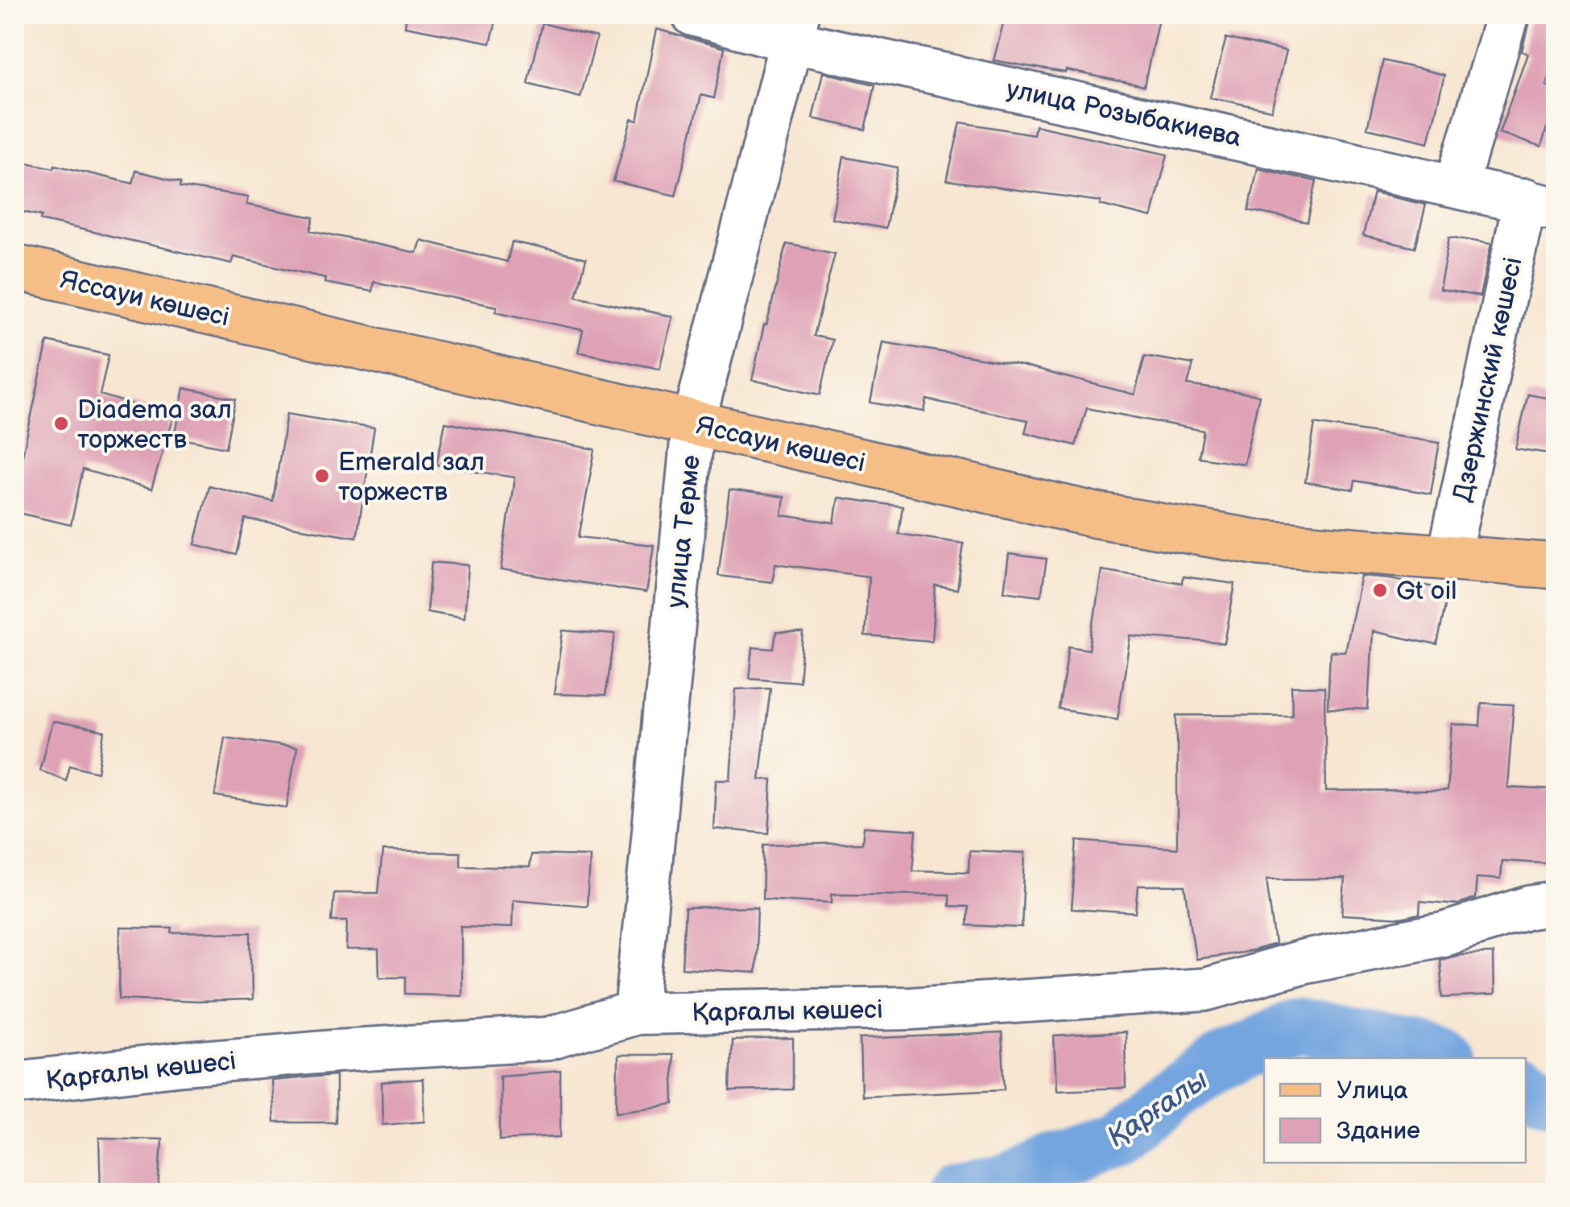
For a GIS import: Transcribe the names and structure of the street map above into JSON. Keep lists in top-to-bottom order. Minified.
{"streets":{"main road":["Яссауи көшесі"],"street":["улица Розыбакиева","Дзержинский көшесі","улица Терме","Қарғалы көшесі"]},"crossings":[["улица Розыбакиева","Дзержинский көшесі"],["улица Розыбакиева","улица Терме"],["Яссауи көшесі","Дзержинский көшесі"],["Яссауи көшесі","улица Терме"],["улица Терме","Қарғалы көшесі"]],"water":["Қарғалы"],"places":["Diadema зал торжеств","Emerald зал торжеств","Gt oil"],"legend":["Улица","Здание"]}
